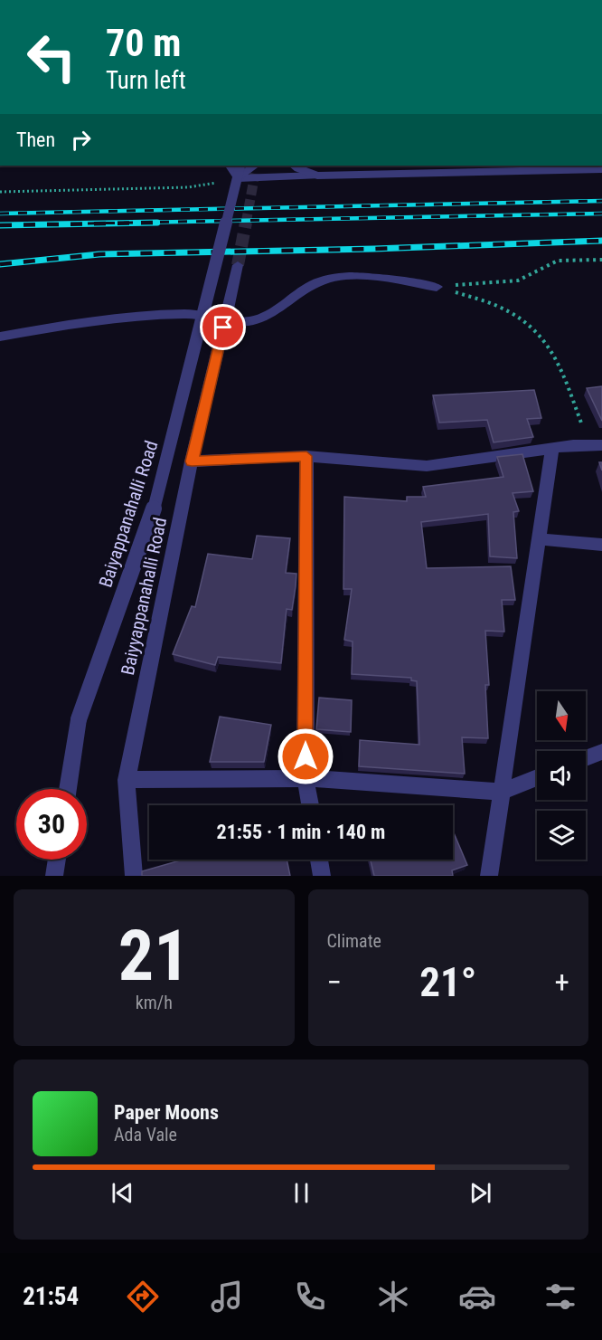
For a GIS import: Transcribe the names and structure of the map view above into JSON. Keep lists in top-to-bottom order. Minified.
{"streets":{"street":["Baiyappanahalli Road","Baiyyappanahalli Road"]},"north":"bottom","page":{"turn":["70 m","Turn left"],"then":"Then","limit":"30","trip":"21:55 · 1 min · 140 m","tile":[["21","km/h"],"Climate"],"heat":["−","21°","+"],"song":["Paper Moons","Ada Vale"],"tabs":"21:54"}}
